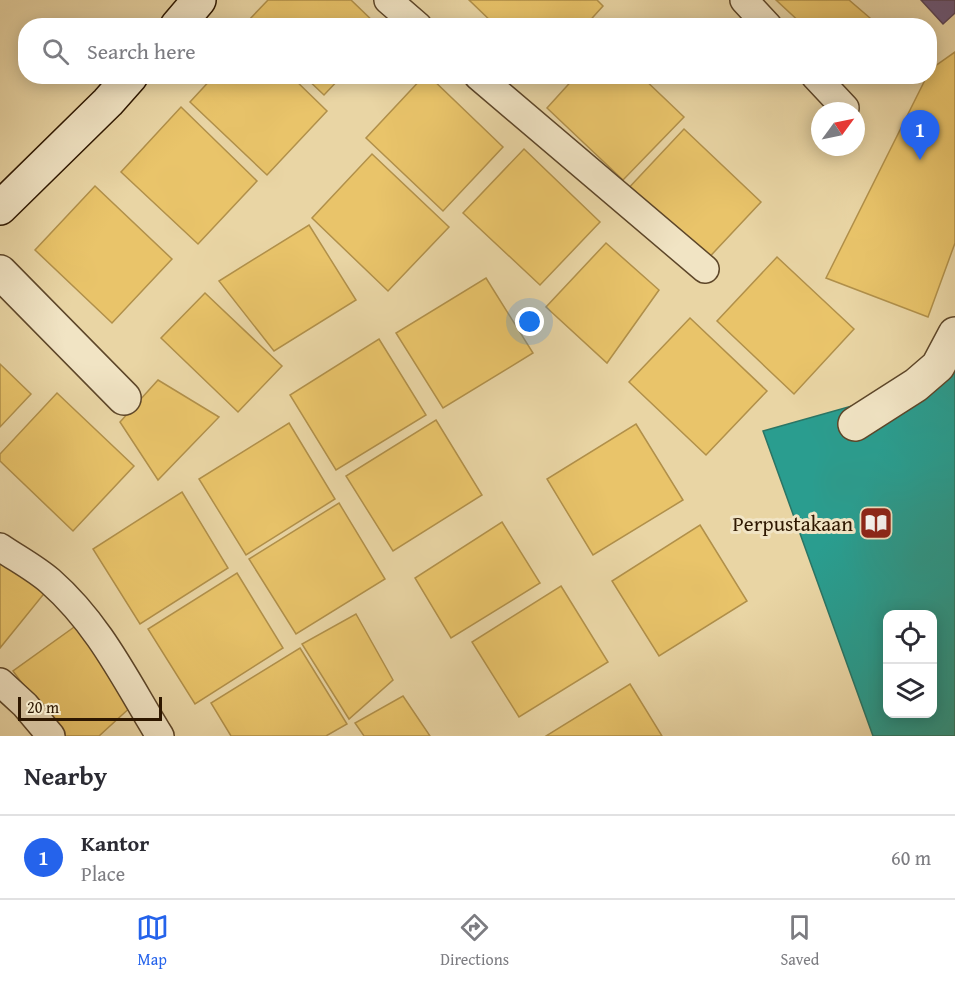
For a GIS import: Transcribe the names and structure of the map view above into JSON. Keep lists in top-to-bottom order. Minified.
{"places":{"library":["Perpustakaan"]},"scale_bar":"20 m","north":"top right","page":{"search":"Search here","pins":"1","scale":"20 m","heading":"Nearby","list":[{"mark":"1","name":"Kantor","note":"Place","value":"60 m"}],"nav":["Map","Directions","Saved"]}}
